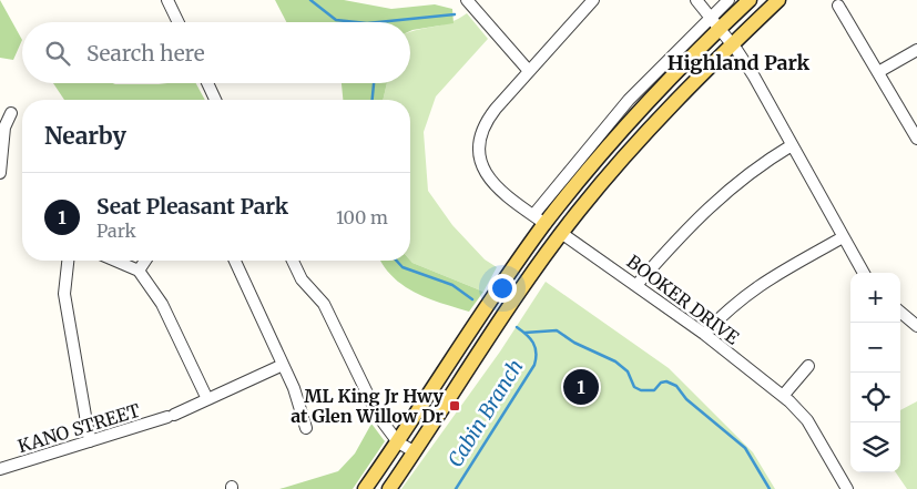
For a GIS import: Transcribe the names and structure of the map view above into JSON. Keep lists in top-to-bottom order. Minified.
{"streets":{"street":["BOOKER DRIVE","KANO STREET"]},"districts":["Highland Park"],"water":["Cabin Branch"],"places":{"transit":["ML King Jr Hwy at Glen Willow Dr"]},"page":{"search":"Search here","heading":"Nearby","list":[{"mark":"1","name":"Seat Pleasant Park","note":"Park","value":"100 m"}],"map_buttons":["+","−"],"pins":"1"}}
